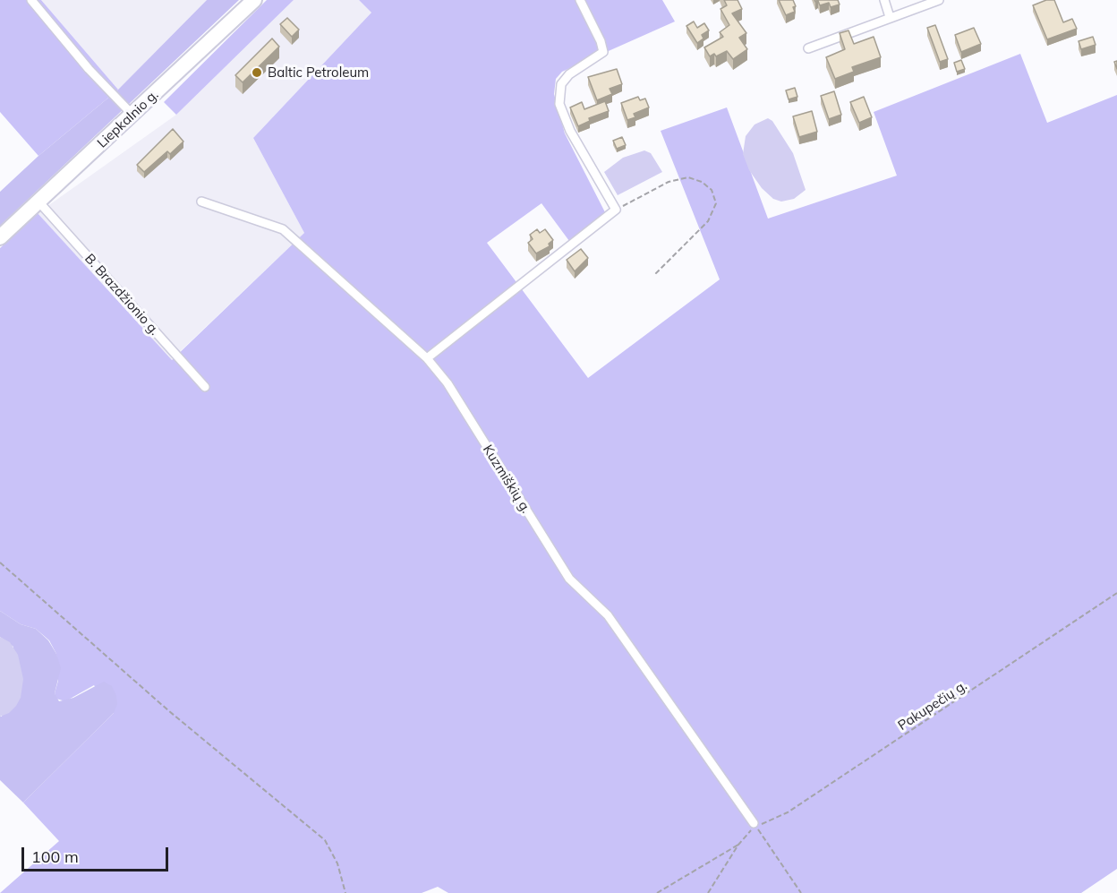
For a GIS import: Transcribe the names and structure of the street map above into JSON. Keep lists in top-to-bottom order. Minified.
{"streets":{"highway":["Liepkalnio g."],"street":["B. Brazdžionio g.","Kuzmiškių g."],"path":["Pakupečių g."]},"crossings":[["Liepkalnio g.","B. Brazdžionio g."],["Kuzmiškių g.","Pakupečių g."]],"places":["Baltic Petroleum"],"scale_bar":"100 m"}
